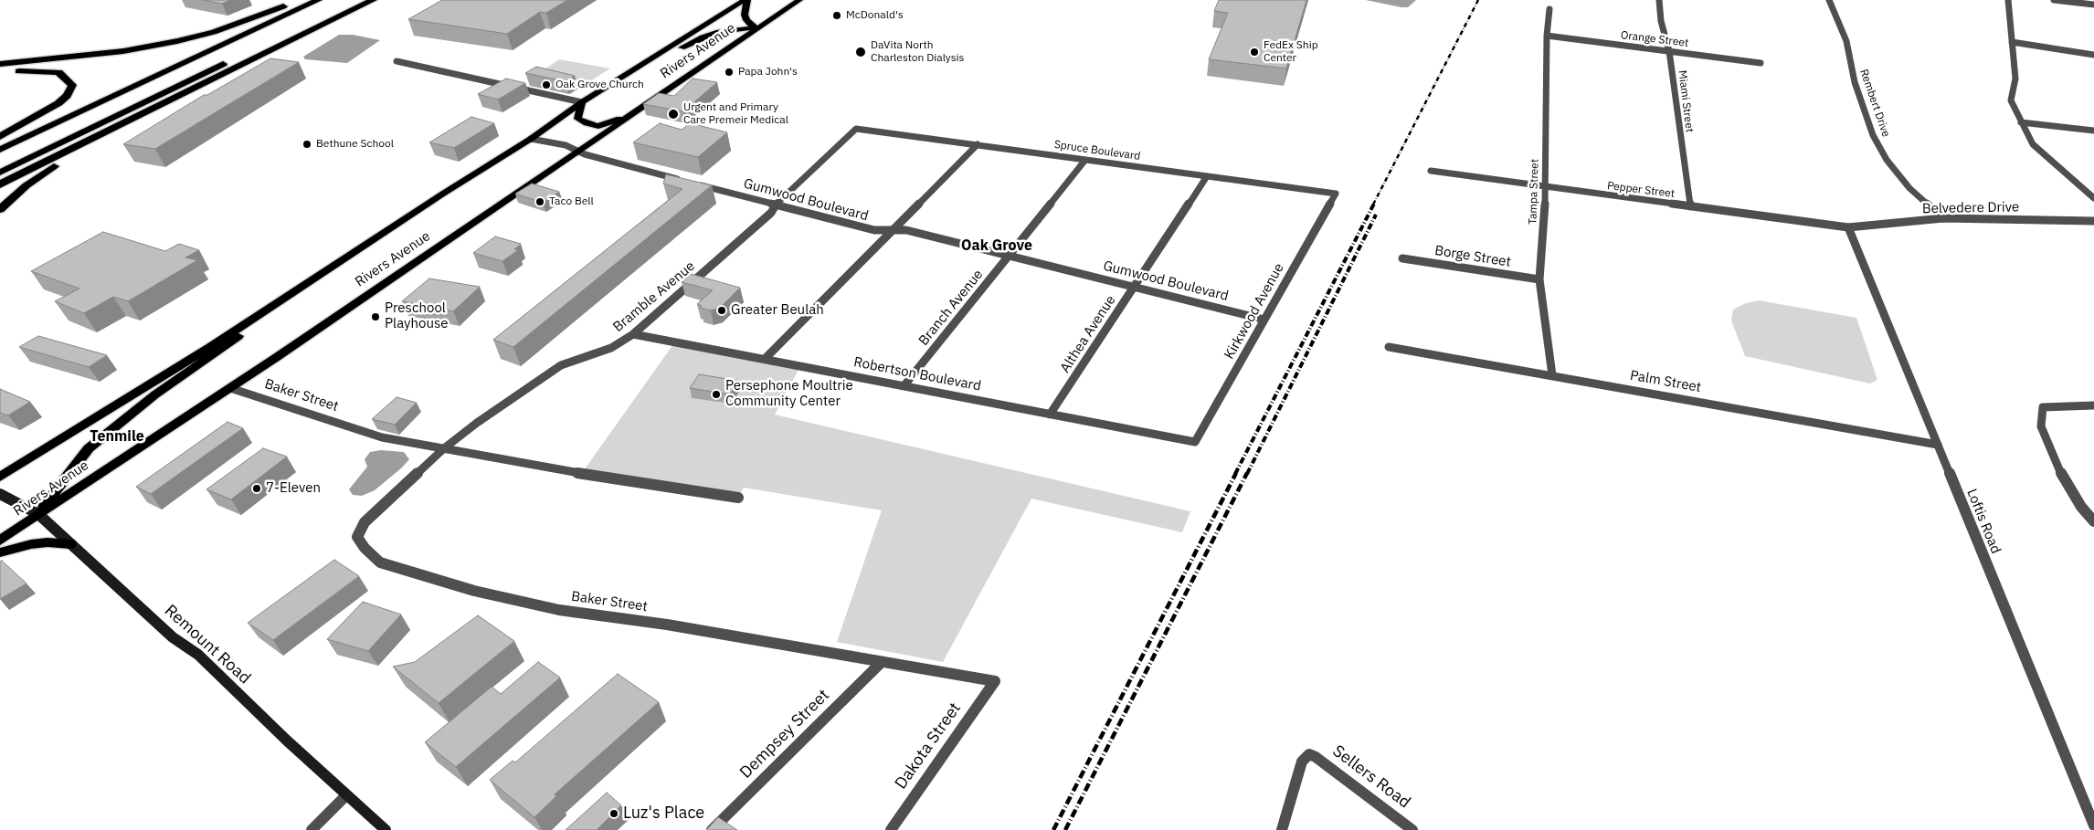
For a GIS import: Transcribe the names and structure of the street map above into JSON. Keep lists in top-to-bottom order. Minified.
{"streets":{"main road":["Rivers Avenue","Remount Road"],"street":["Orange Street","Miami Street","Rembert Drive","Spruce Boulevard","Pepper Street","Tampa Street","Gumwood Boulevard","Belvedere Drive","Borge Street","Bramble Avenue","Branch Avenue","Kirkwood Avenue","Althea Avenue","Robertson Boulevard","Palm Street","Baker Street","Loftis Road","Dempsey Street","Dakota Street","Sellers Road"]},"crossings":[["Orange Street","Miami Street"],["Orange Street","Tampa Street"],["Rivers Avenue","Baker Street"],["Rivers Avenue","Remount Road"],["Miami Street","Pepper Street"],["Rembert Drive","Belvedere Drive"],["Spruce Boulevard","Bramble Avenue"],["Spruce Boulevard","Branch Avenue"],["Spruce Boulevard","Kirkwood Avenue"],["Spruce Boulevard","Althea Avenue"],["Pepper Street","Tampa Street"],["Pepper Street","Belvedere Drive"],["Pepper Street","Loftis Road"],["Tampa Street","Borge Street"],["Tampa Street","Palm Street"],["Gumwood Boulevard","Bramble Avenue"],["Gumwood Boulevard","Branch Avenue"],["Gumwood Boulevard","Kirkwood Avenue"],["Gumwood Boulevard","Althea Avenue"],["Belvedere Drive","Loftis Road"],["Bramble Avenue","Robertson Boulevard"],["Bramble Avenue","Baker Street"],["Branch Avenue","Robertson Boulevard"],["Kirkwood Avenue","Robertson Boulevard"],["Althea Avenue","Robertson Boulevard"],["Palm Street","Loftis Road"],["Baker Street","Dempsey Street"],["Baker Street","Dakota Street"]],"districts":["Oak Grove","Tenmile"],"places":["McDonald's","DaVita North Charleston Dialysis","FedEx Ship Center","Papa John's","Oak Grove Church","Urgent and Primary Care Premeir Medical","Bethune School","Taco Bell","Greater Beulah","Preschool Playhouse","Persephone Moultrie Community Center","7-Eleven","Luz's Place"]}
